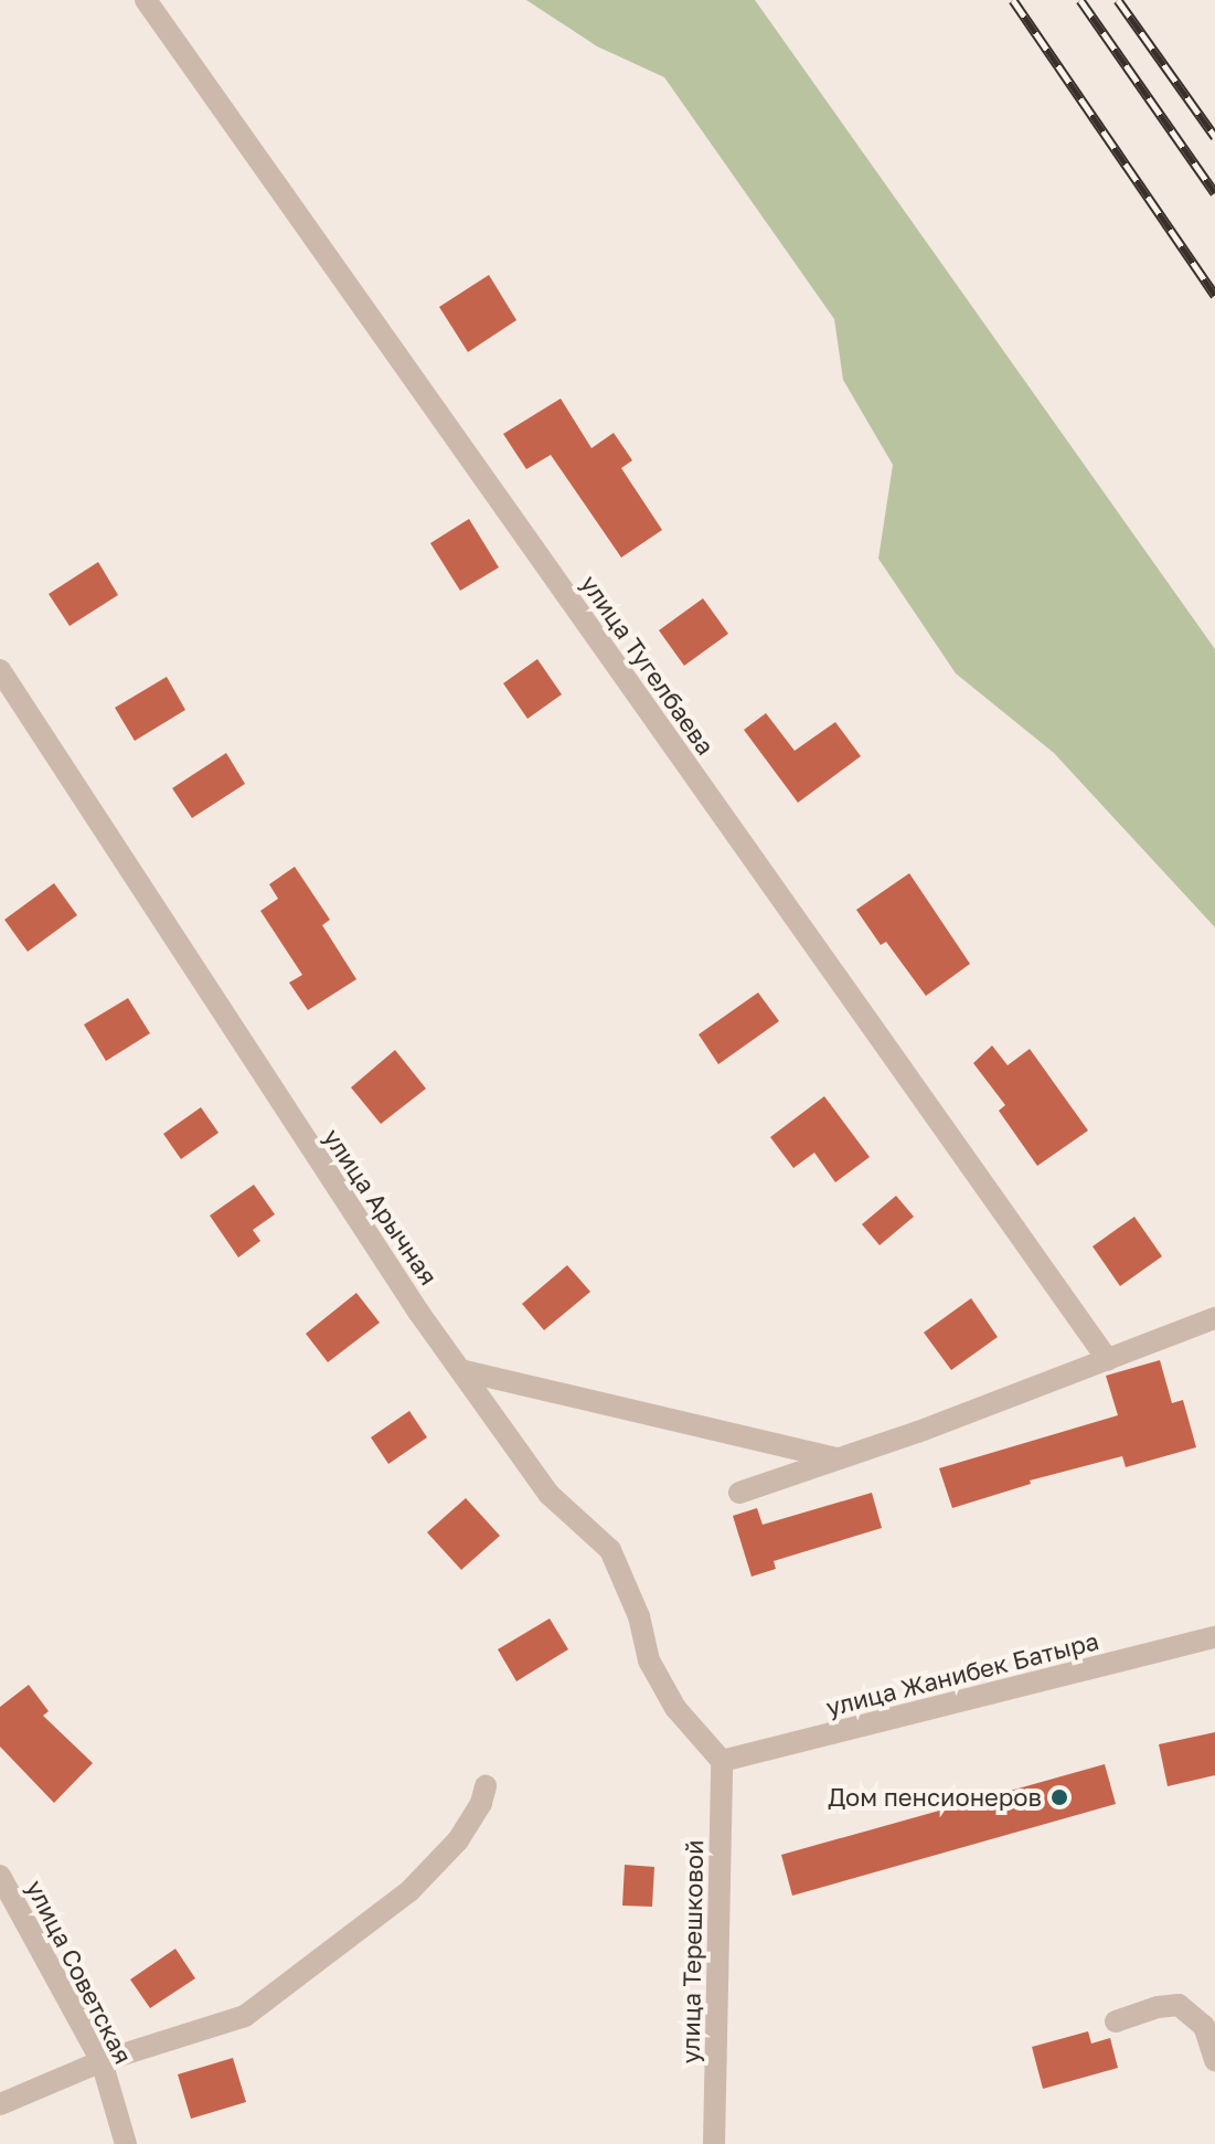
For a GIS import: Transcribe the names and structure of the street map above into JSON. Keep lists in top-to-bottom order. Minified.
{"streets":{"street":["улица Тугелбаева","улица Арычная","улица Жанибек Батыра","улица Терешковой","улица Советская"]},"crossings":[["улица Арычная","улица Жанибек Батыра"],["улица Арычная","улица Терешковой"],["улица Жанибек Батыра","улица Терешковой"]],"places":["Дом пенсионеров"]}
